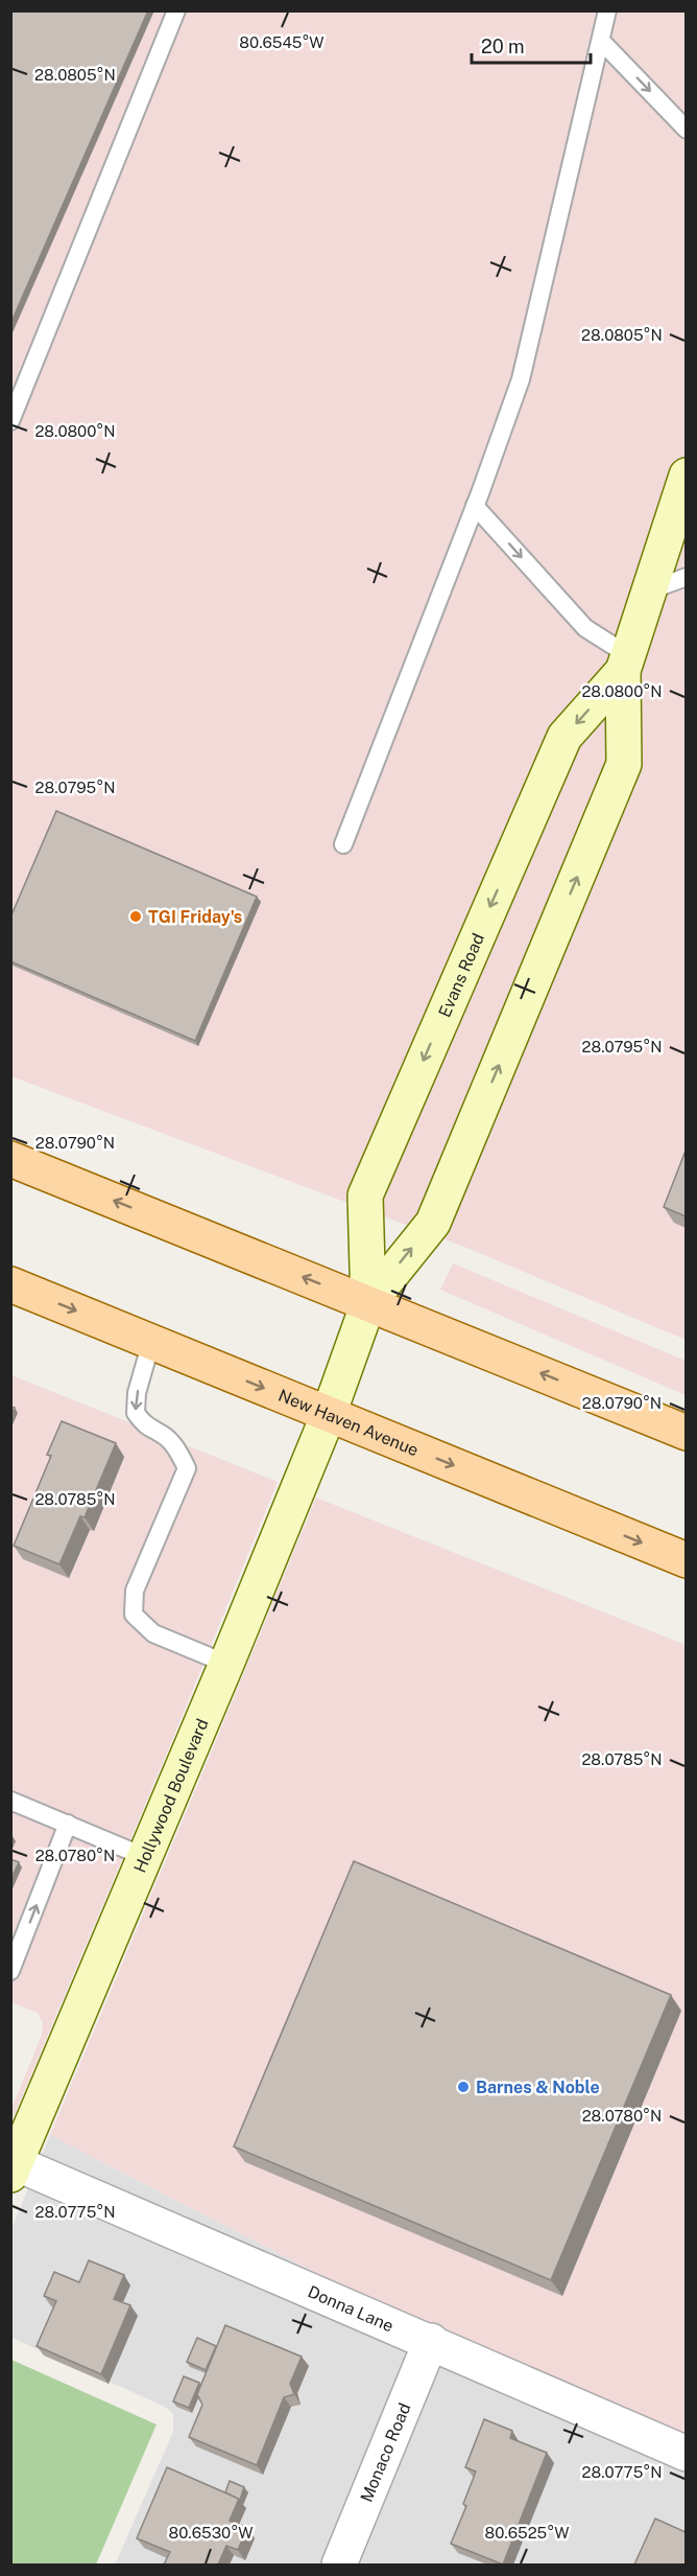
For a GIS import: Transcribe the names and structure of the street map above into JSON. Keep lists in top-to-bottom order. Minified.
{"streets":{"main road":["New Haven Avenue"],"street":["Evans Road","Hollywood Boulevard","Donna Lane","Monaco Road"]},"crossings":[["Evans Road","New Haven Avenue"],["Evans Road","Hollywood Boulevard"],["New Haven Avenue","Hollywood Boulevard"],["Hollywood Boulevard","Donna Lane"],["Donna Lane","Monaco Road"]],"places":["TGI Friday's","Barnes & Noble"],"scale_bar":"20 m","coordinates":["80.6545°W","28.0805°N","28.0800°N","28.0795°N","28.0790°N","28.0785°N","28.0780°N","28.0775°N","80.6530°W","80.6525°W"]}
